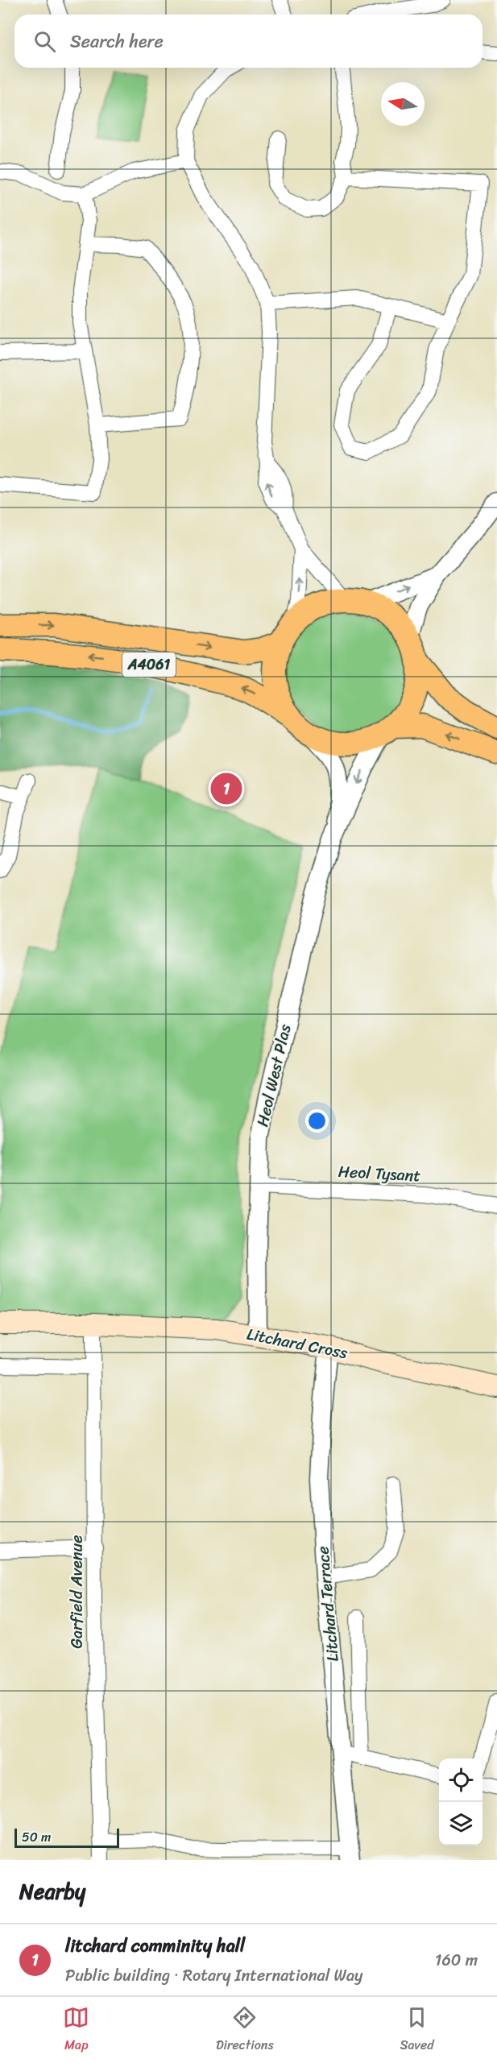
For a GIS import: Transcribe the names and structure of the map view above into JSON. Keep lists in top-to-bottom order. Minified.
{"streets":{"main road":["A4061","Litchard Cross"],"street":["Heol West Plas","Heol Tysant","Garfield Avenue","Litchard Terrace"]},"crossings":[["A4061","Heol West Plas"],["Heol West Plas","Heol Tysant"],["Heol West Plas","Litchard Cross"],["Litchard Cross","Garfield Avenue"],["Litchard Cross","Litchard Terrace"]],"scale_bar":"50 m","north":"left","page":{"search":"Search here","pins":"1","scale":"50 m","heading":"Nearby","list":[{"mark":"1","name":"litchard comminity hall","note":"Public building · Rotary International Way","value":"160 m"}],"nav":["Map","Directions","Saved"]}}
